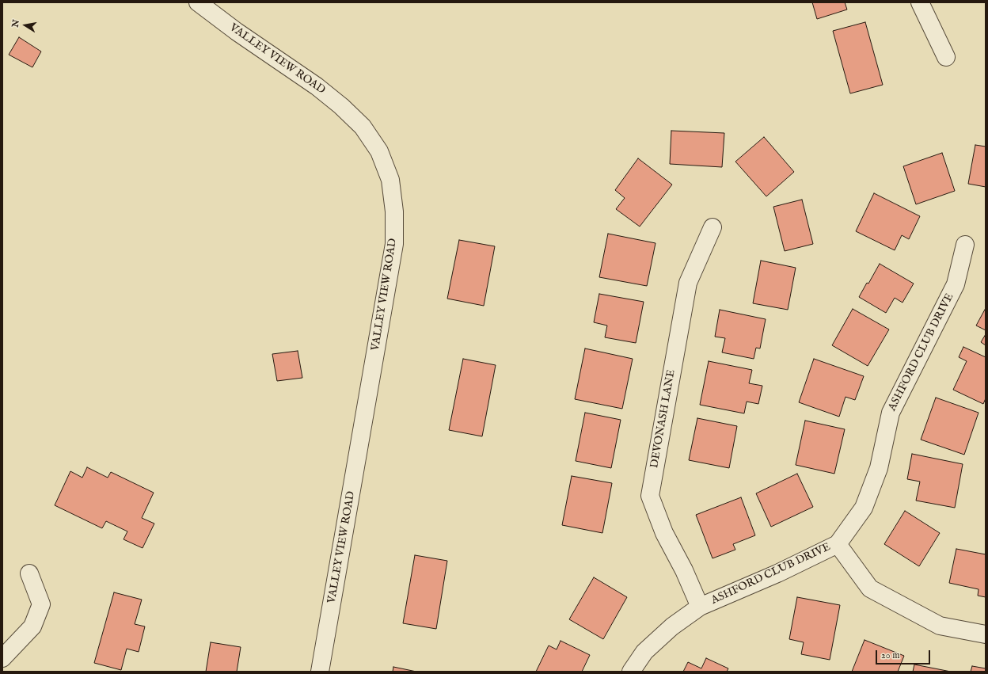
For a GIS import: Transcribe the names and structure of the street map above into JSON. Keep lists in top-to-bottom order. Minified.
{"streets":{"street":["VALLEY VIEW ROAD","ASHFORD CLUB DRIVE","DEVONASH LANE"]},"crossings":[["ASHFORD CLUB DRIVE","DEVONASH LANE"]],"scale_bar":"20 m","north":"left"}
